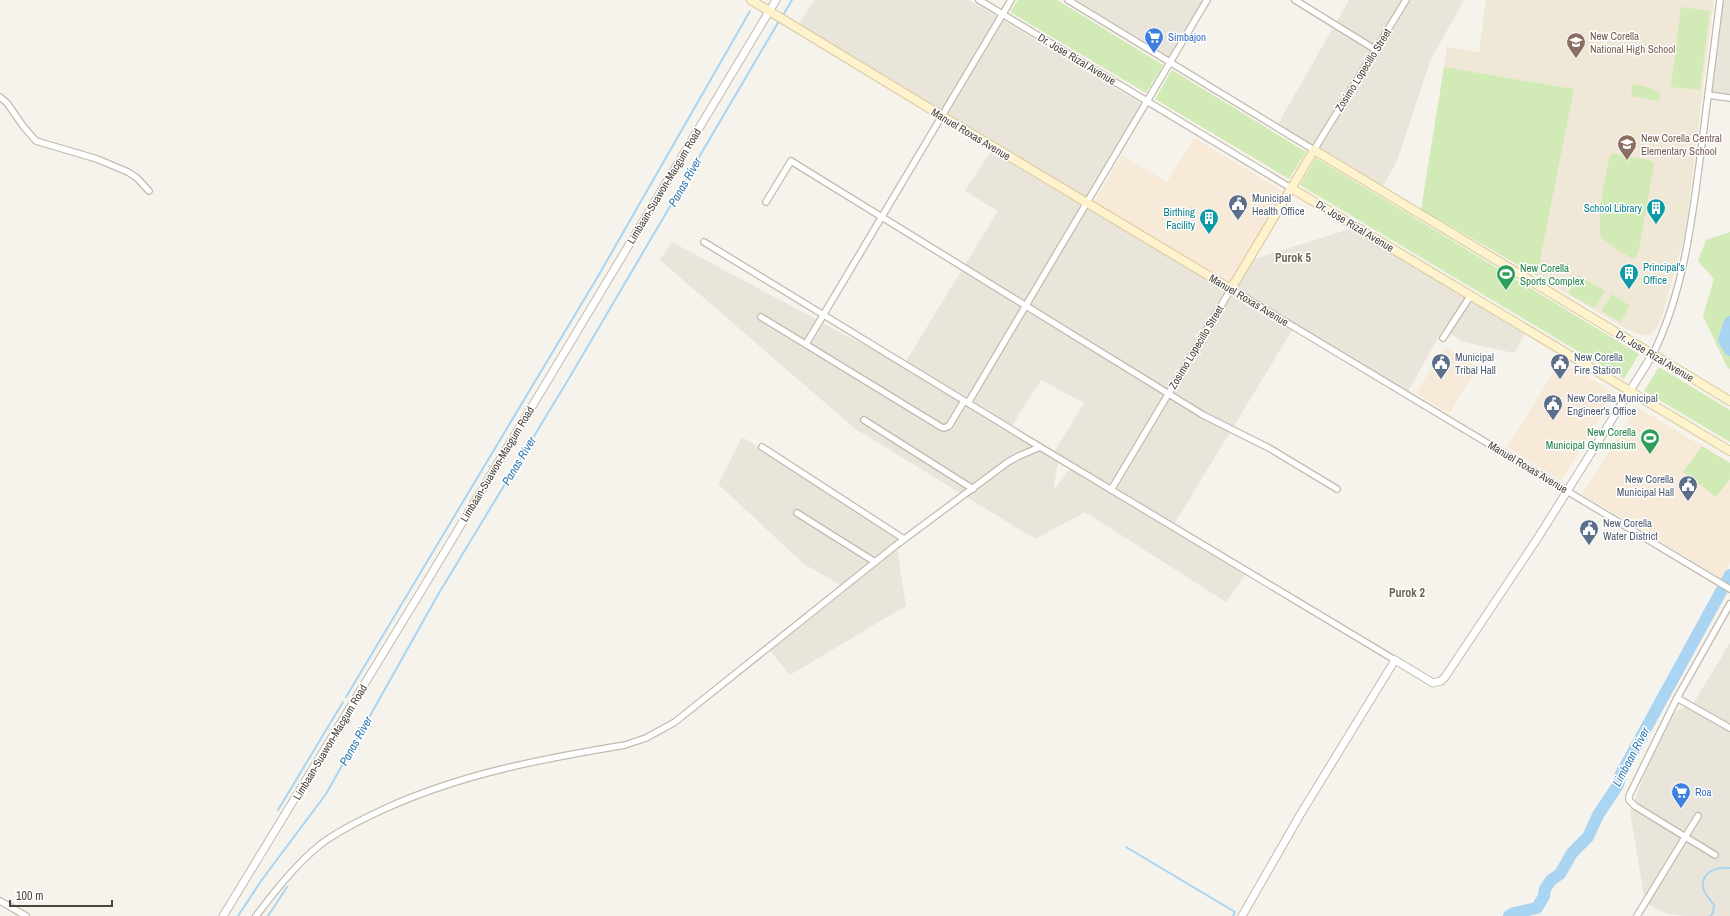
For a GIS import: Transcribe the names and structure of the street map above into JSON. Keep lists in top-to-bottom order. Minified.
{"streets":{"main road":["Dr. Jose Rizal Avenue","Zosimo Lopecillo Street","Manuel Roxas Avenue"],"street":["Limbaan-Suawon-Macgum Road"]},"crossings":[["Dr. Jose Rizal Avenue","Zosimo Lopecillo Street"],["Zosimo Lopecillo Street","Manuel Roxas Avenue"],["Manuel Roxas Avenue","Limbaan-Suawon-Macgum Road"]],"districts":["Purok 5","Purok 2"],"water":["Panas River","Limbaan River"],"places":{"supermarket":["Simbajon","Roa"],"school or university":["New Corella National High School","New Corella Central Elementary School"],"public building":["Municipal Health Office","Municipal Tribal Hall","New Corella Fire Station","New Corella Municipal Engineer's Office","New Corella Municipal Hall","New Corella Water District"],"building":["School Library","Birthing Facility","Principal's Office"],"sports":["New Corella Sports Complex","New Corella Municipal Gymnasium"]},"scale_bar":"100 m"}
